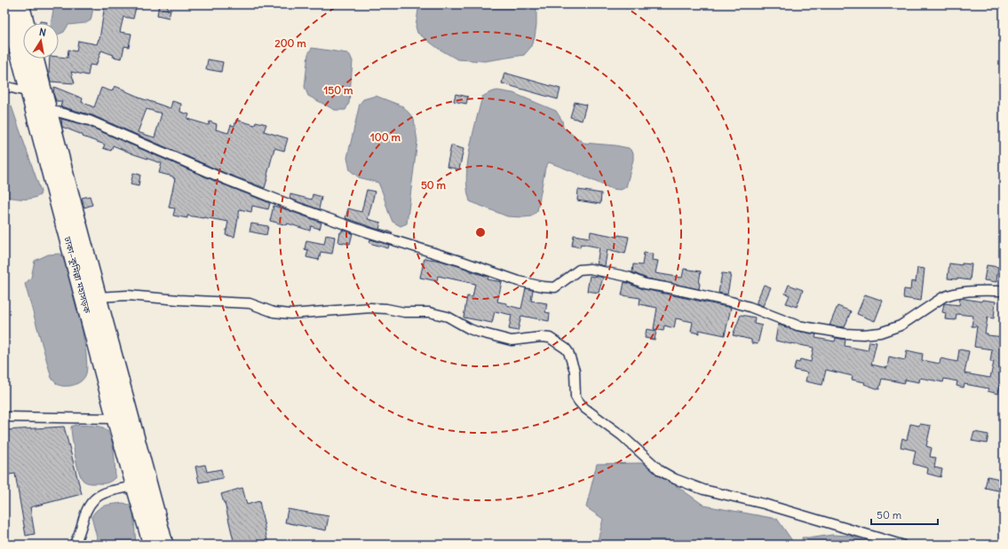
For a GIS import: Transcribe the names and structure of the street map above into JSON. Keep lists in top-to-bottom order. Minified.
{"streets":{"highway":["ঢাকা–কুমিল্লা মহাসড়ক"]},"scale_bar":"50 m","north":"top","rings":["200 m","150 m","100 m","50 m"]}
